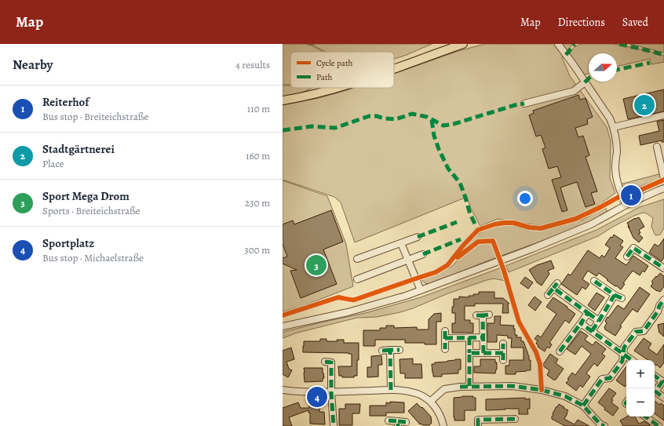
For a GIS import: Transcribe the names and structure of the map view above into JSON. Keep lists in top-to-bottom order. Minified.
{"legend":["Cycle path","Path"],"north":"right","page":{"header":"Map","nav":["Map","Directions","Saved"],"heading":["Nearby","4 results"],"list":[{"mark":"1","name":"Reiterhof","note":"Bus stop · Breiteichstraße","value":"110 m"},{"mark":"2","name":"Stadtgärtnerei","note":"Place","value":"160 m"},{"mark":"3","name":"Sport Mega Drom","note":"Sports · Breiteichstraße","value":"230 m"},{"mark":"4","name":"Sportplatz","note":"Bus stop · Michaelstraße","value":"300 m"}],"pins":["2","1","3","4"],"map_buttons":["+","−"]}}
